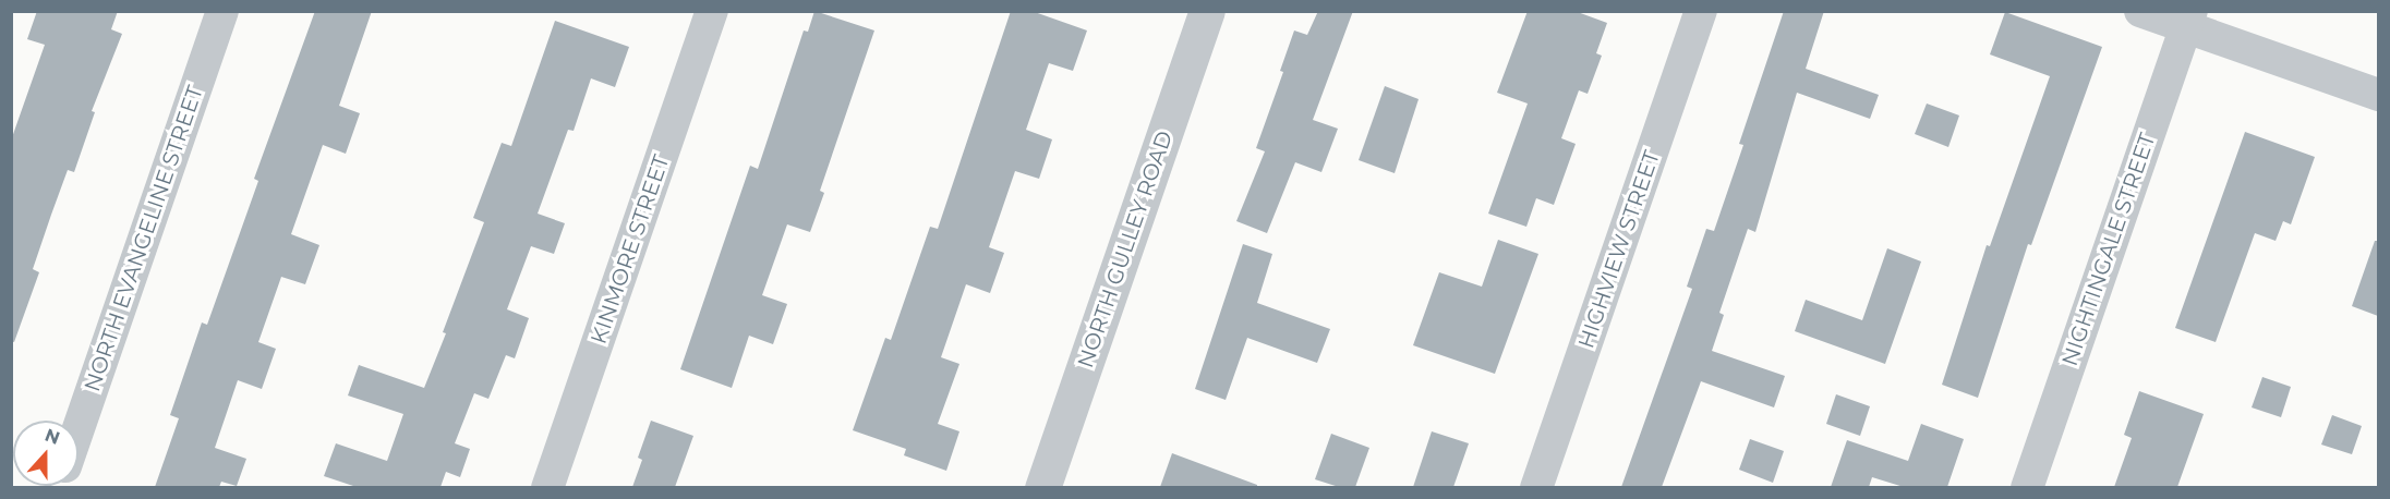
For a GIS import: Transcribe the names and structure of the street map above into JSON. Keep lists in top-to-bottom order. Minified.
{"streets":{"street":["NORTH EVANGELINE STREET","KINMORE STREET","NORTH GULLEY ROAD","HIGHVIEW STREET","NIGHTINGALE STREET"]},"north":"top"}
